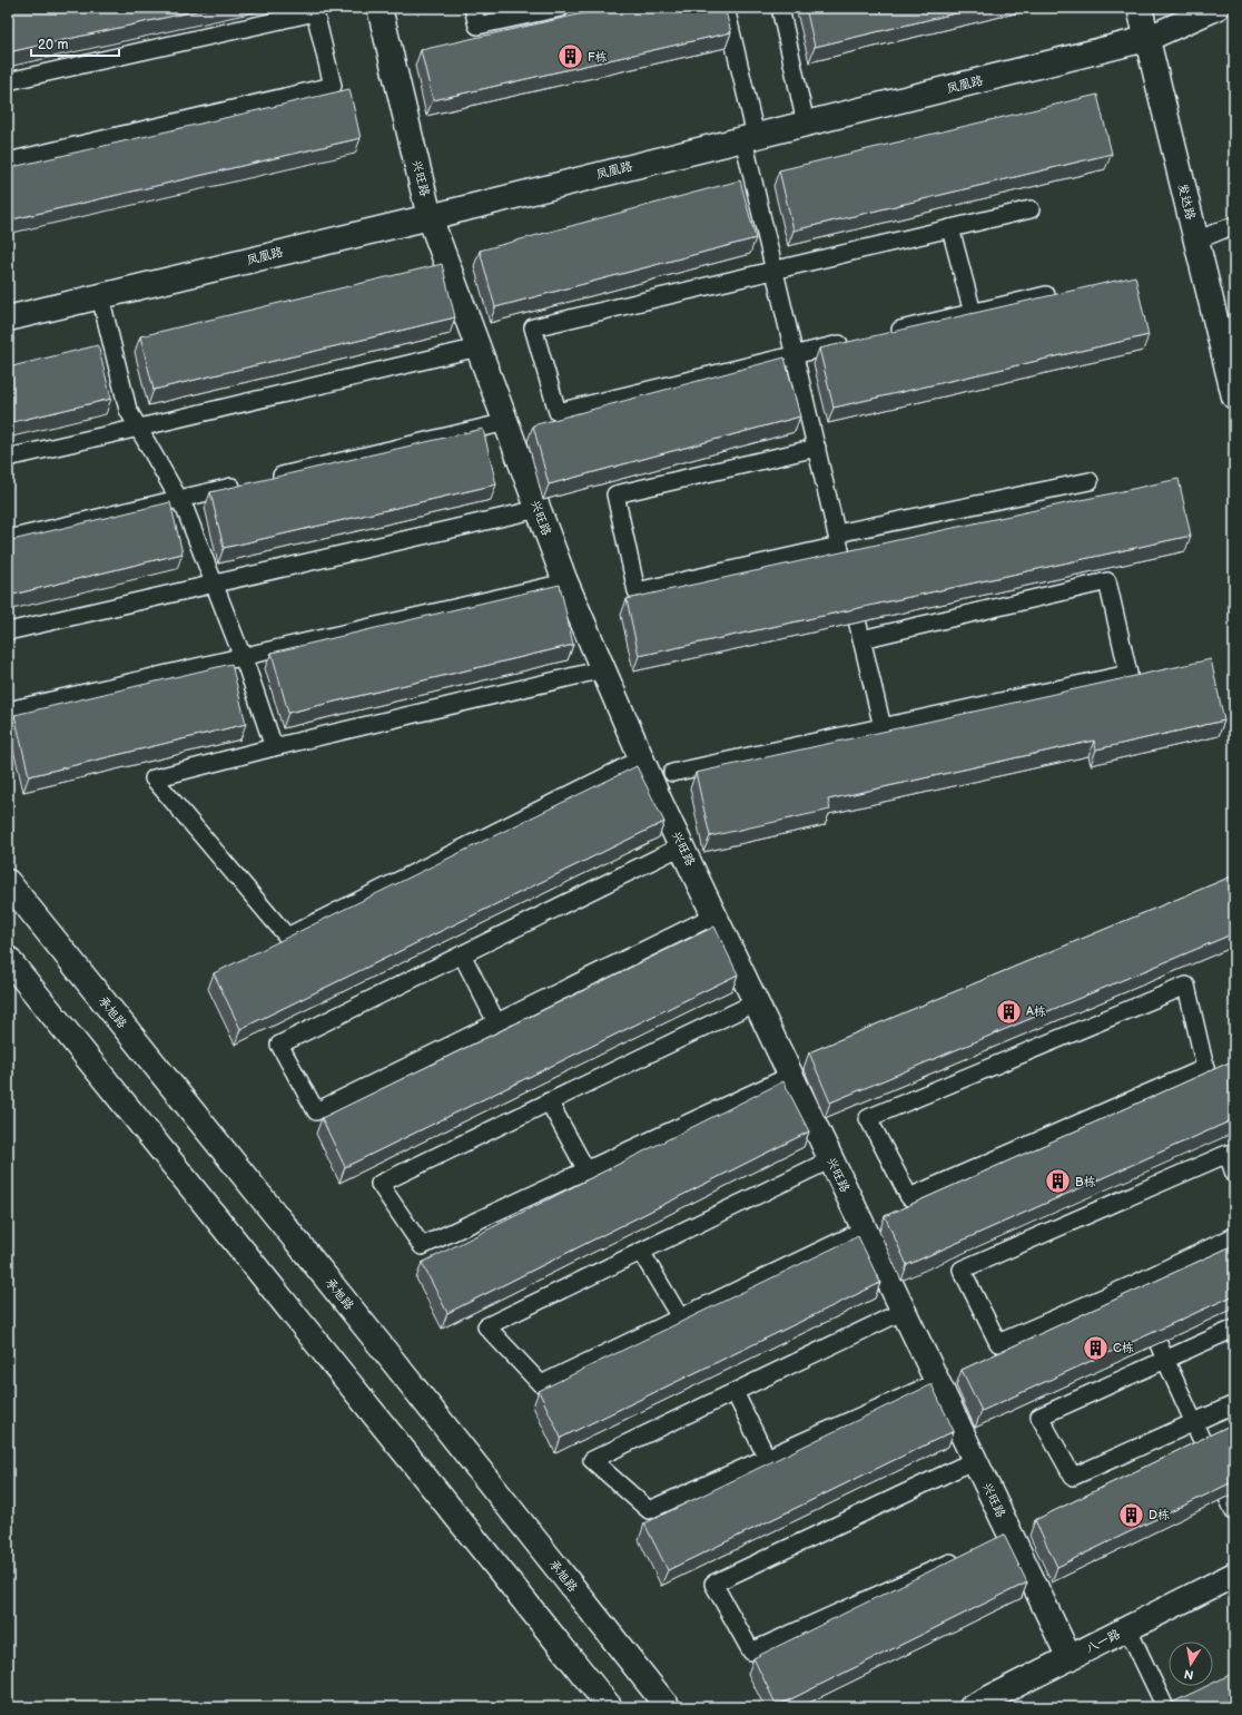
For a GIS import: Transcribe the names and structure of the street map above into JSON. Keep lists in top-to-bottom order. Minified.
{"streets":{"street":["凤凰路","兴旺路","发达路","承旭路","八一路"]},"crossings":[["凤凰路","兴旺路"],["凤凰路","发达路"],["兴旺路","八一路"]],"places":{"building":["F栋","A栋","B栋","C栋","D栋"]},"scale_bar":"20 m","north":"bottom"}
